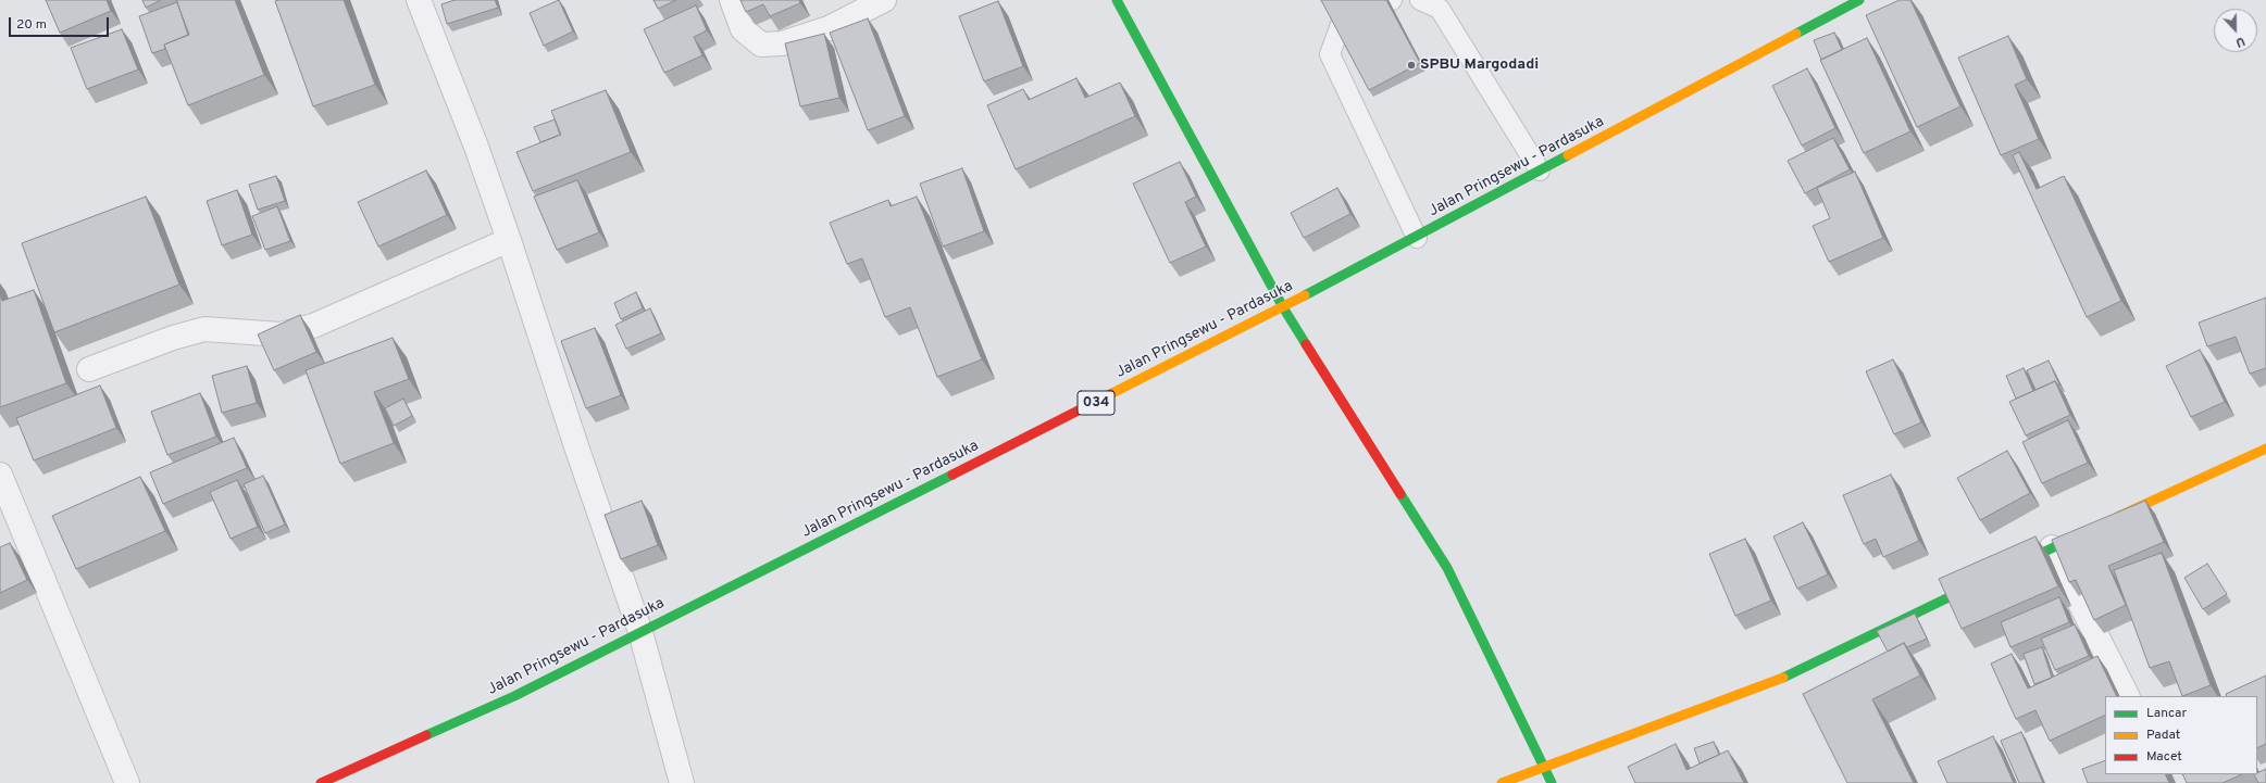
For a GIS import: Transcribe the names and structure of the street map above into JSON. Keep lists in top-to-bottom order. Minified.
{"streets":{"main road":["Jalan Pringsewu - Pardasuka","034"]},"places":["SPBU Margodadi"],"legend":["Lancar","Padat","Macet"],"scale_bar":"20 m","north":"bottom"}
